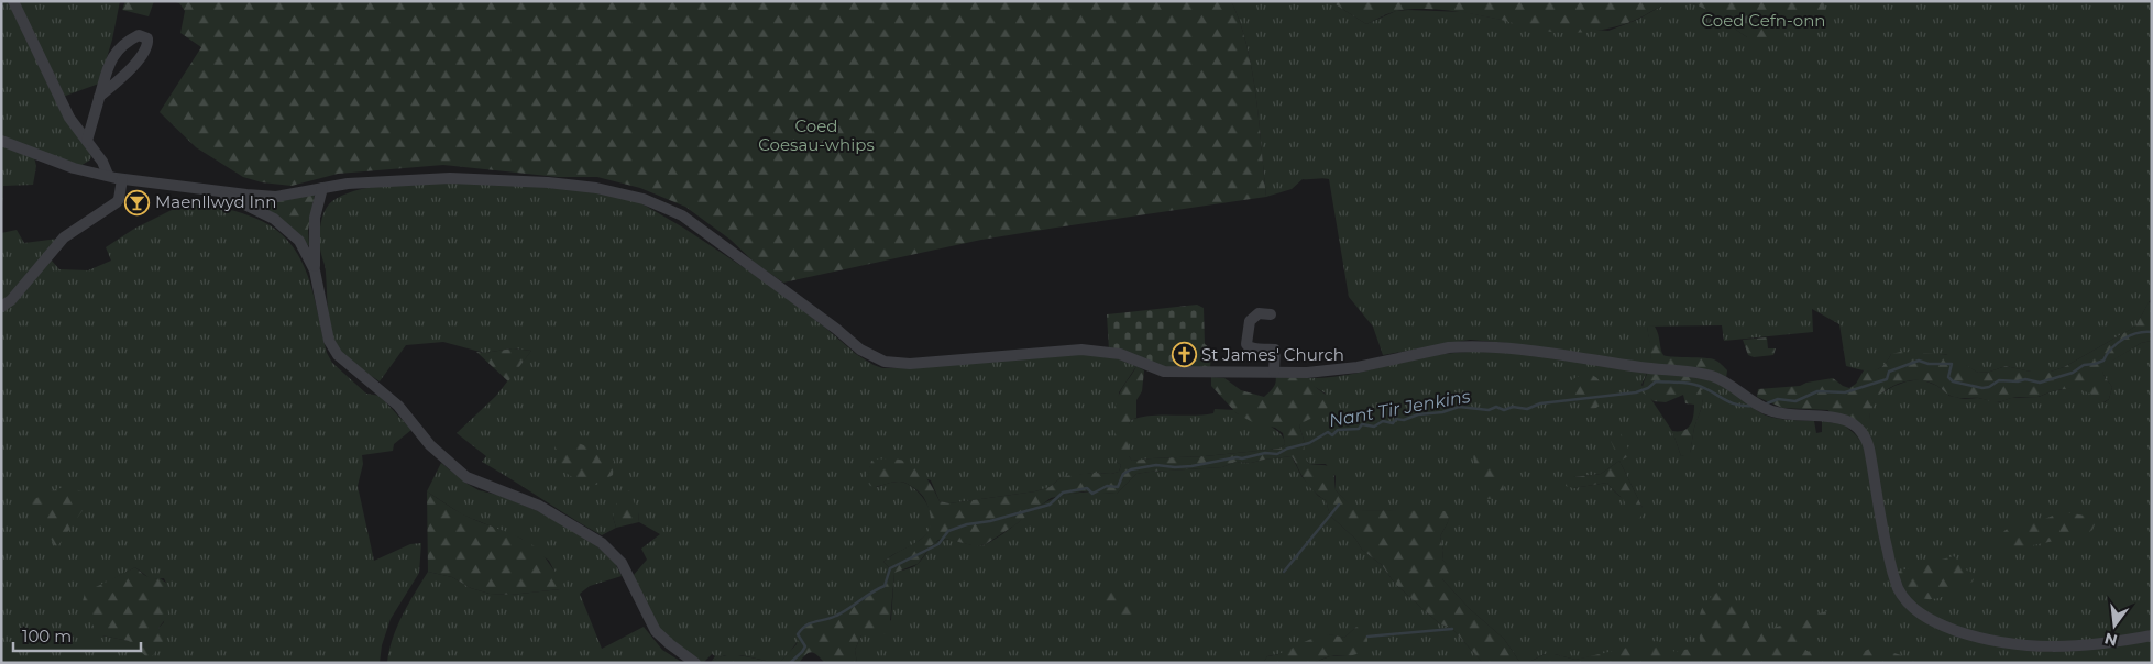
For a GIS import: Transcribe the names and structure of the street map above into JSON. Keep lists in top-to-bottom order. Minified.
{"water":["Nant Tir Jenkins"],"parks":["Coed Cefn-onn","Coed Coesau-whips"],"places":{"bar":["Maenllwyd Inn"],"church":["St James' Church"]},"scale_bar":"100 m","north":"bottom"}
